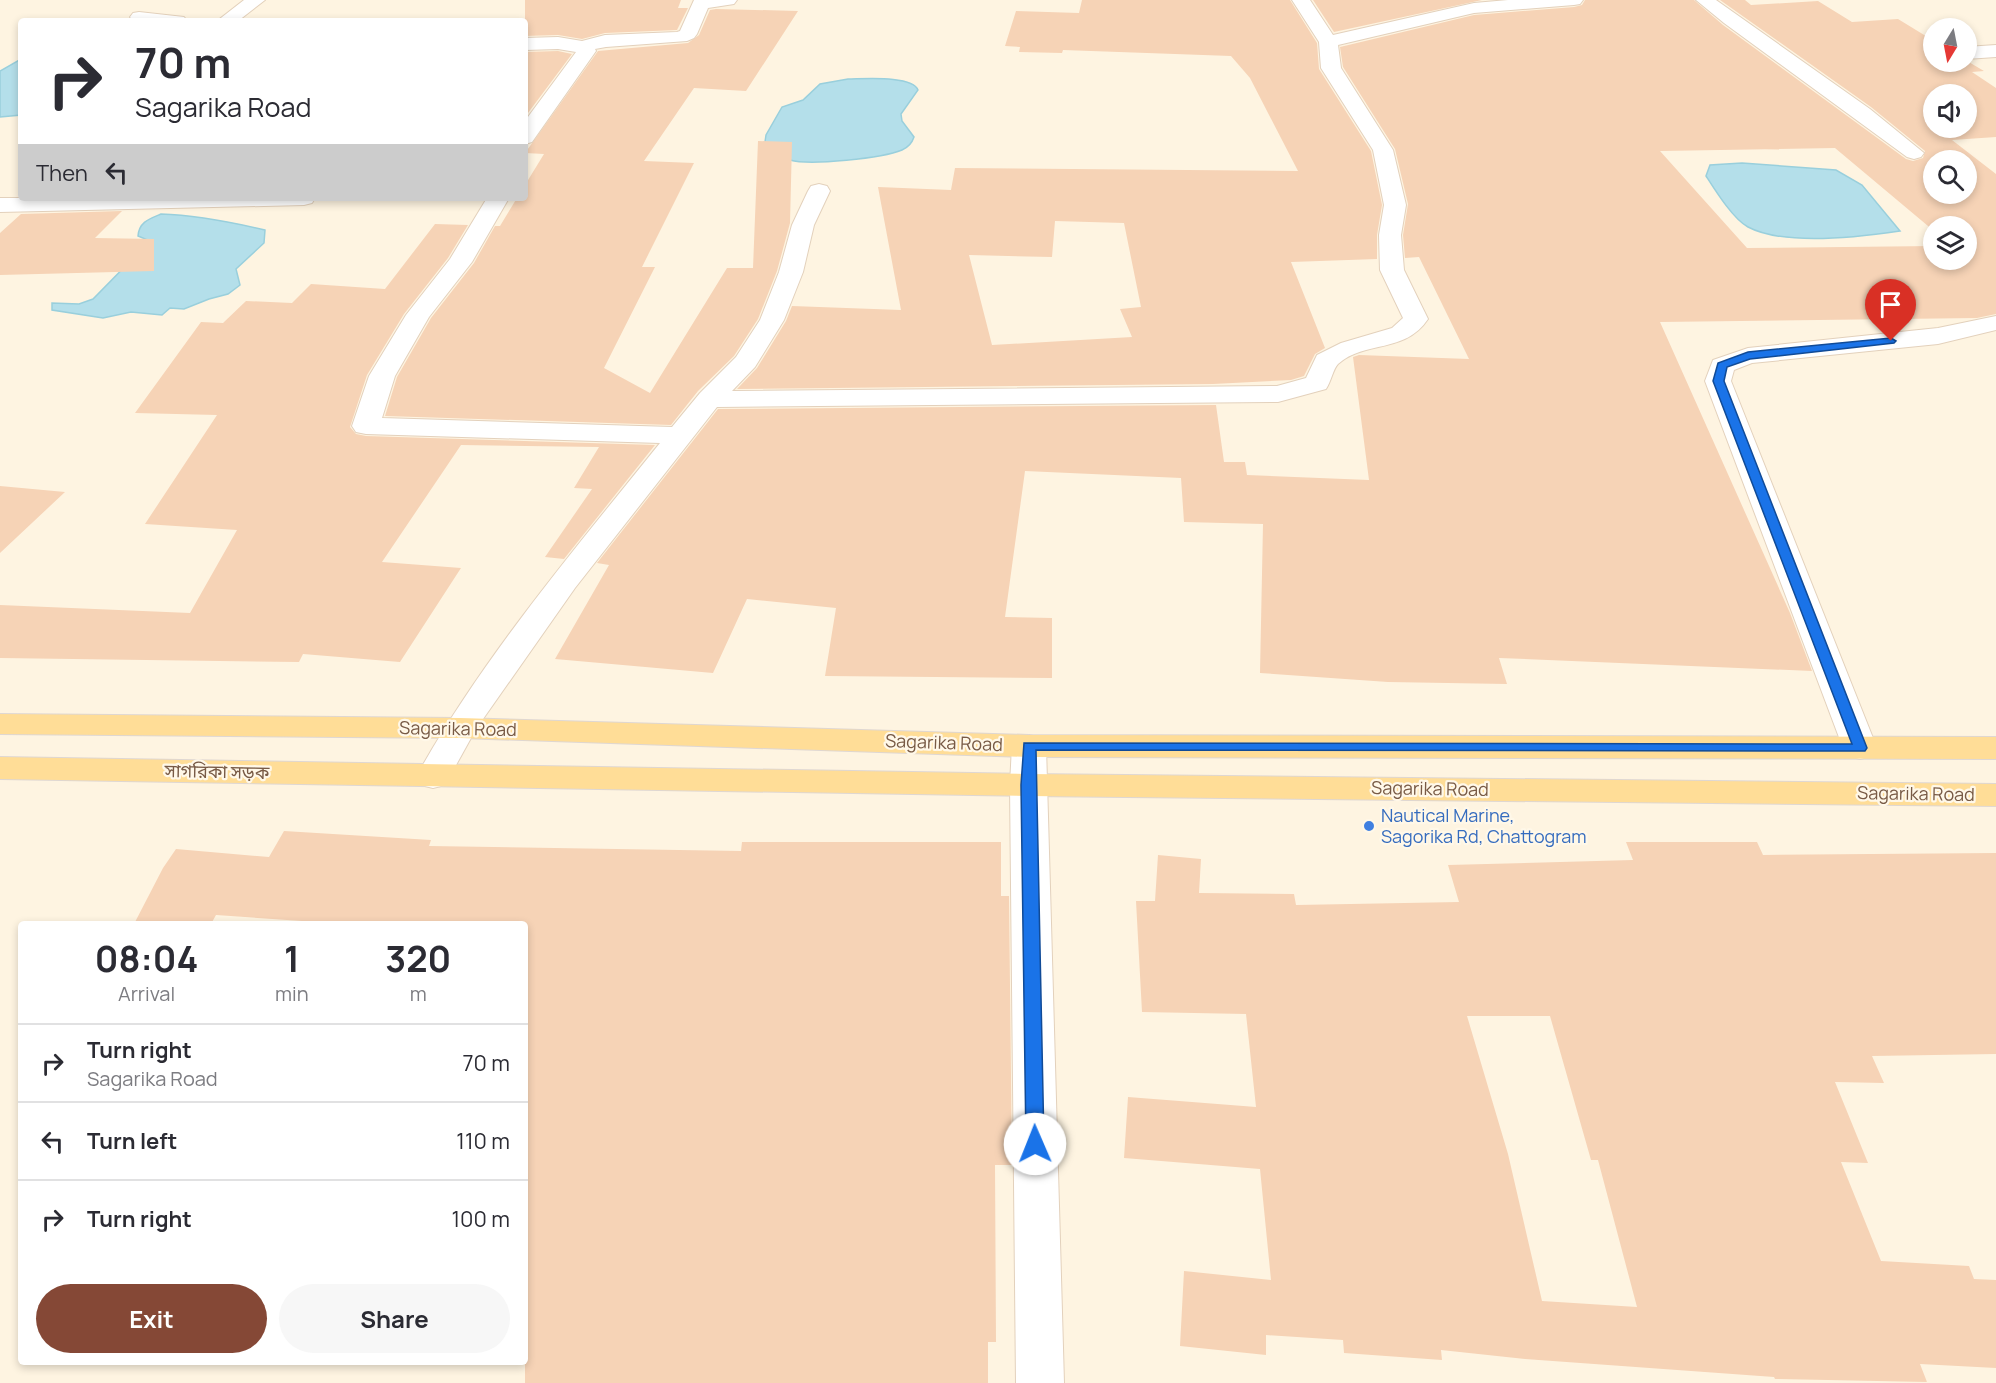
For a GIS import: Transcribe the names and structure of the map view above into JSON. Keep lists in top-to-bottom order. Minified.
{"streets":{"main road":["Sagarika Road","সাগরিকা সড়ক"]},"crossings":[["Sagarika Road","সাগরিকা সড়ক"]],"places":["Nautical Marine, Sagorika Rd, Chattogram"],"north":"bottom","page":{"turn":["70 m","Sagarika Road"],"then":"Then","eta":["08:04","Arrival","1","min","320","m"],"list":[{"name":"Turn right","note":"Sagarika Road","value":"70 m"},{"name":"Turn left","value":"110 m"},{"name":"Turn right","value":"100 m"}],"buttons":["Exit","Share"]}}
